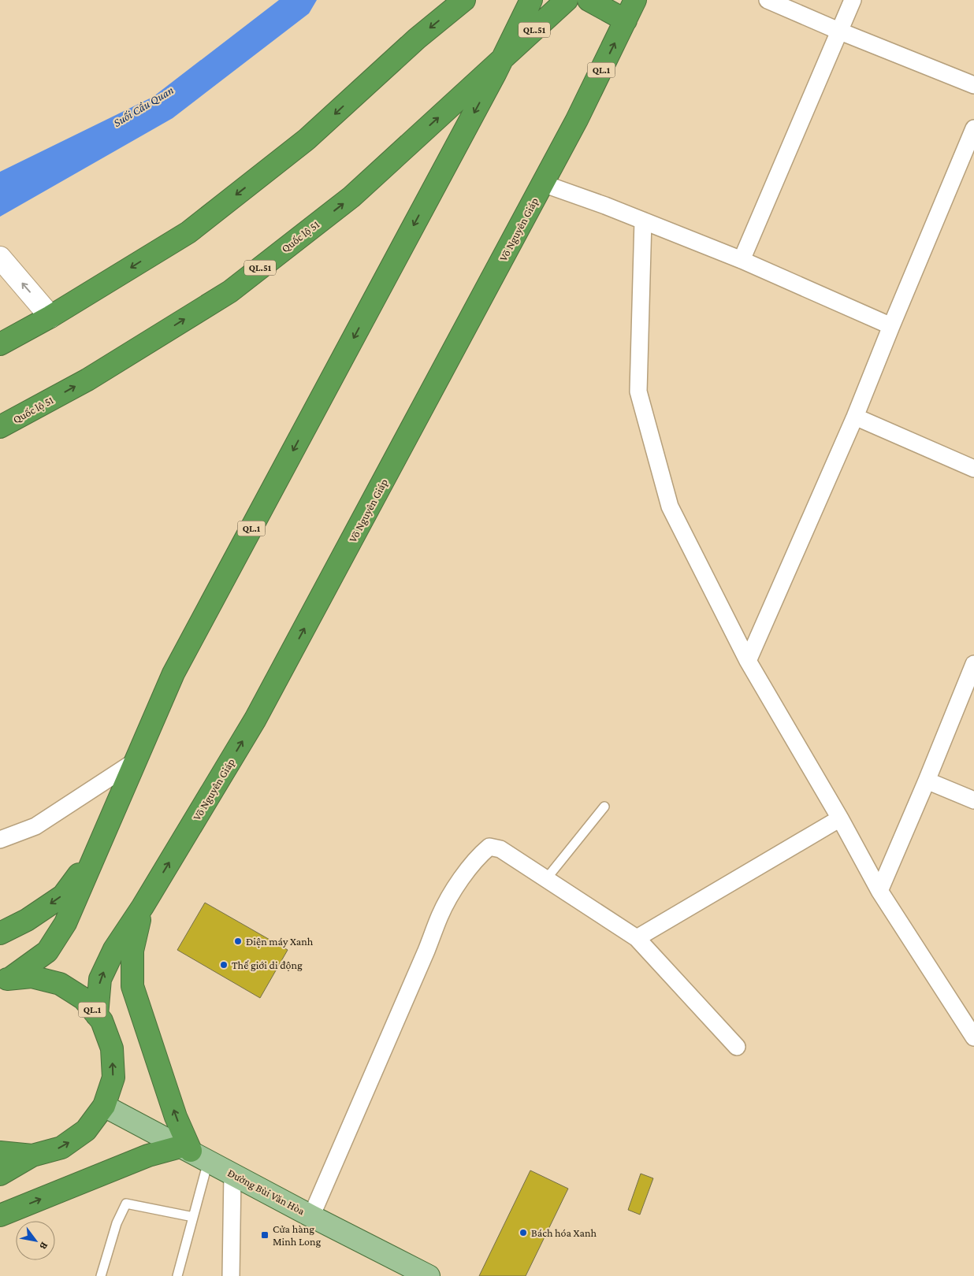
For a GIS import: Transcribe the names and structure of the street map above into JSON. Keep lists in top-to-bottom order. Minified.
{"streets":{"highway":["QL.51","QL.1","Võ Nguyên Giáp","Quốc lộ 51"],"main road":["Đường Bùi Văn Hòa"]},"crossings":[["QL.1","Võ Nguyên Giáp"],["QL.1","Quốc lộ 51"],["QL.1","Đường Bùi Văn Hòa"]],"water":["Suối Cầu Quan"],"places":{"other":["Điện máy Xanh","Thế giới di động","Bách hóa Xanh"],"transit":["Cửa hàng Minh Long"]},"north":"bottom right"}
